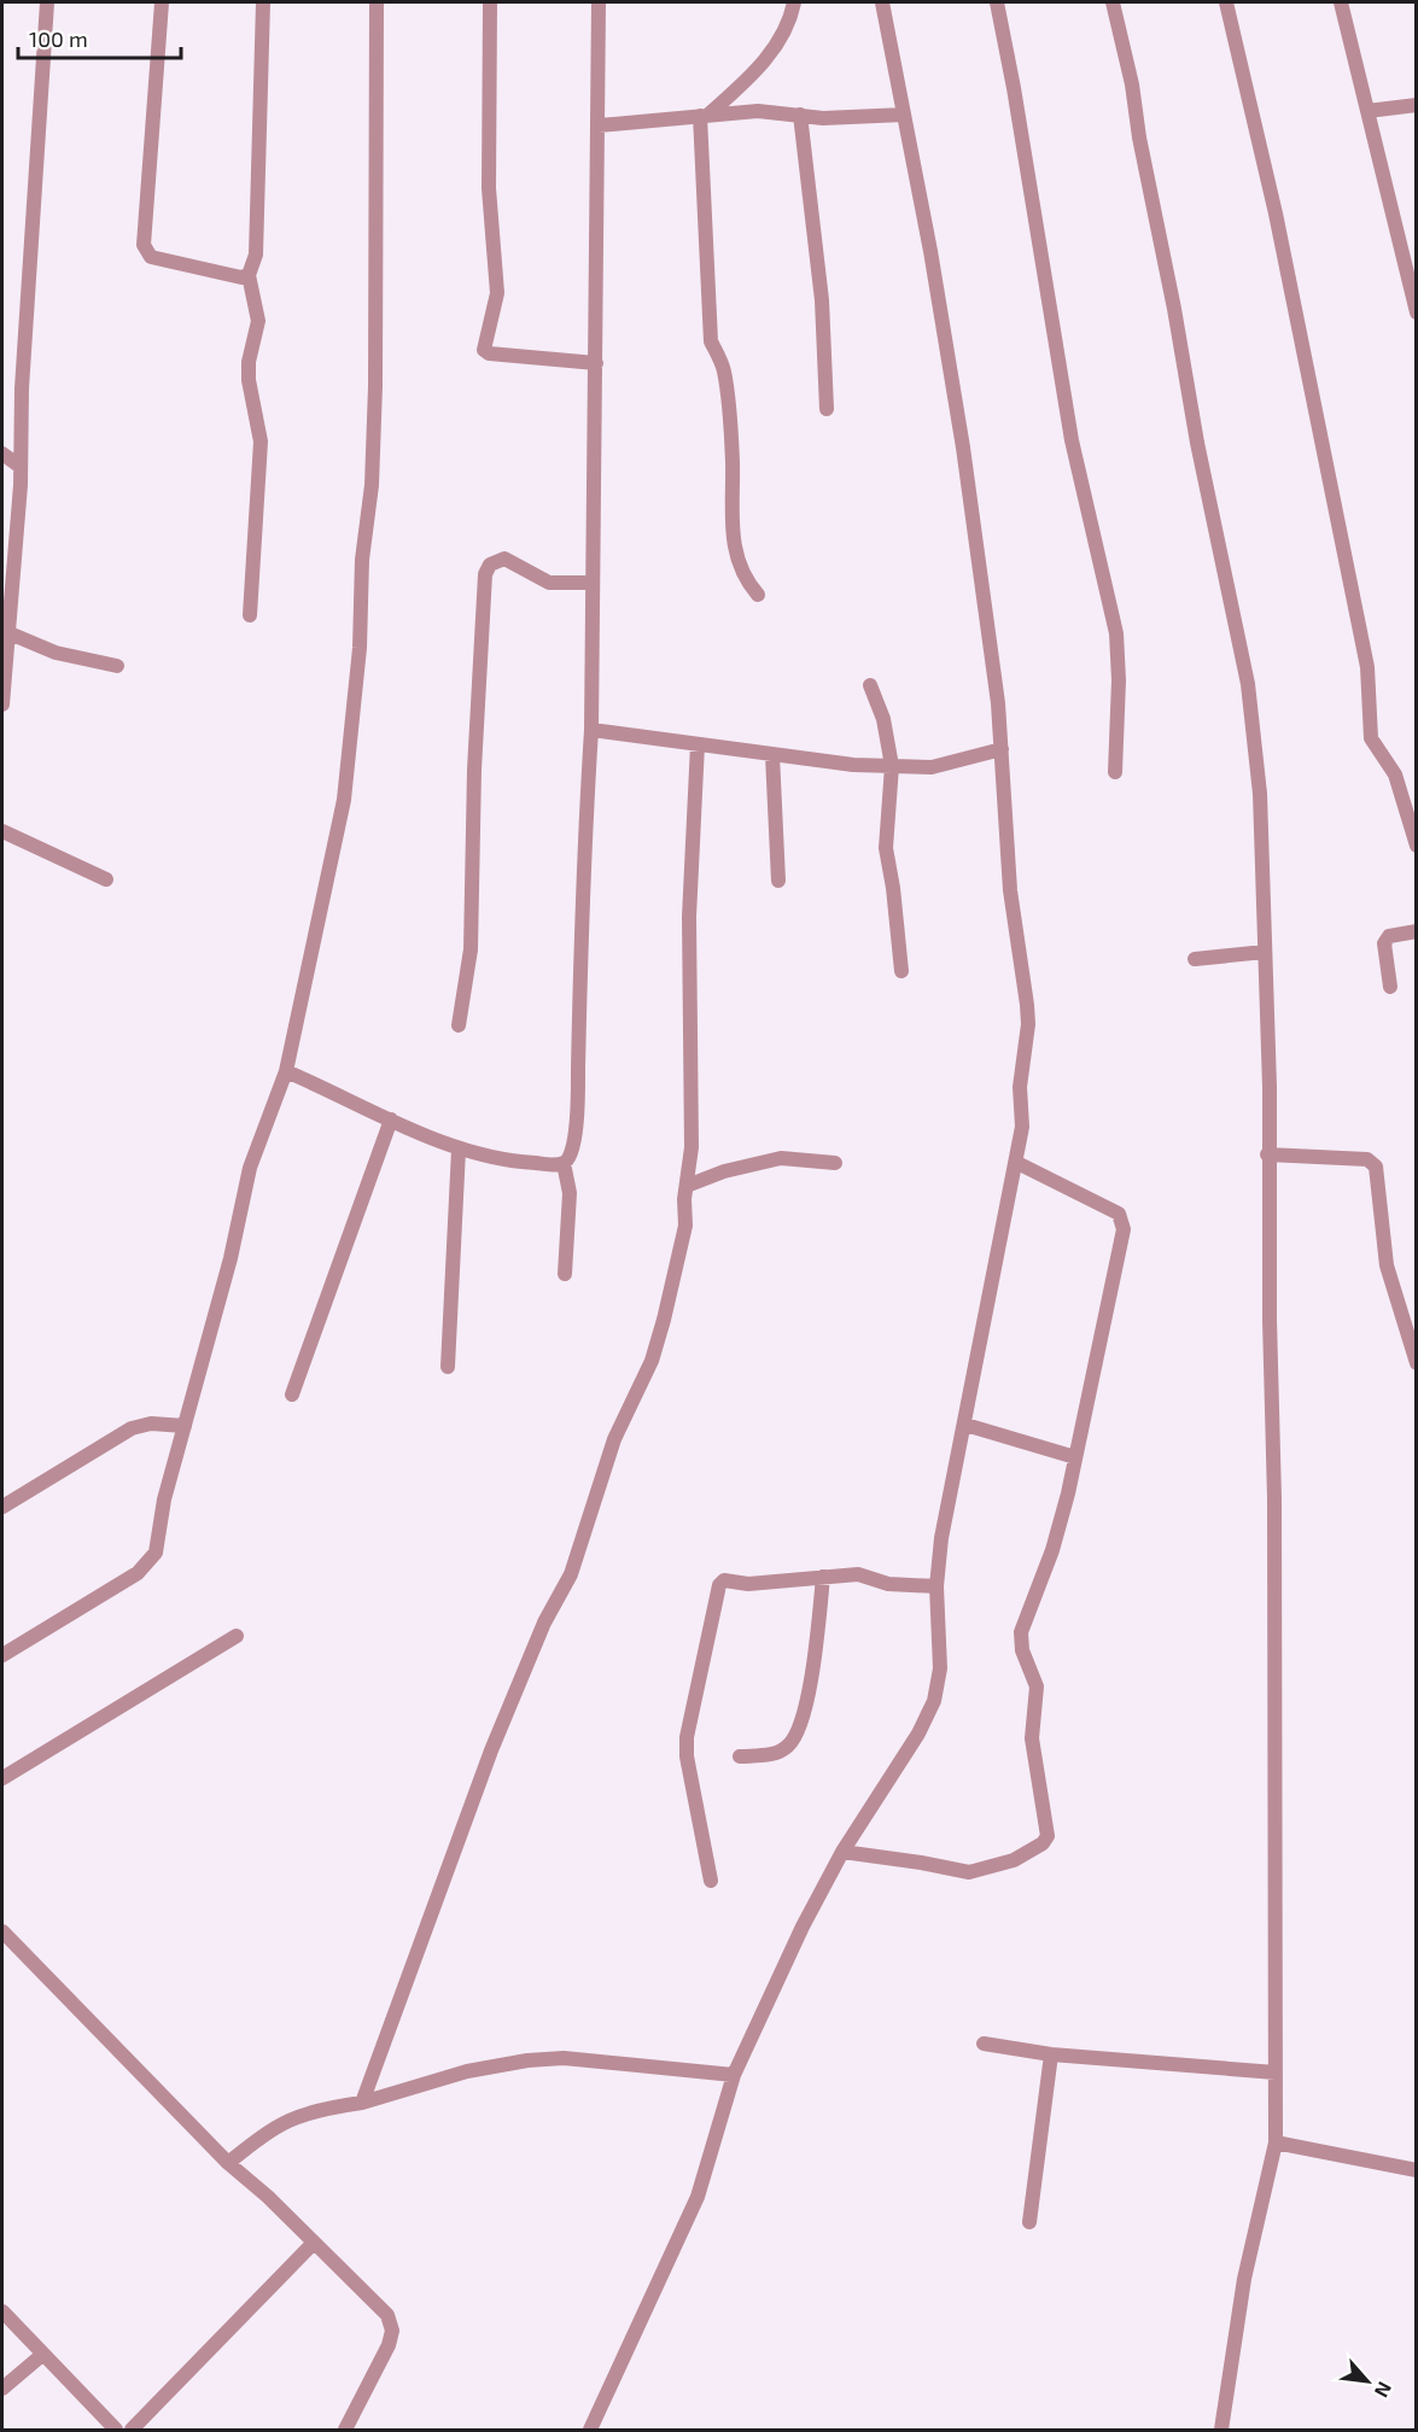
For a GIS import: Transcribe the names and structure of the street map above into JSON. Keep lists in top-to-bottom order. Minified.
{"scale_bar":"100 m","north":"bottom right"}
